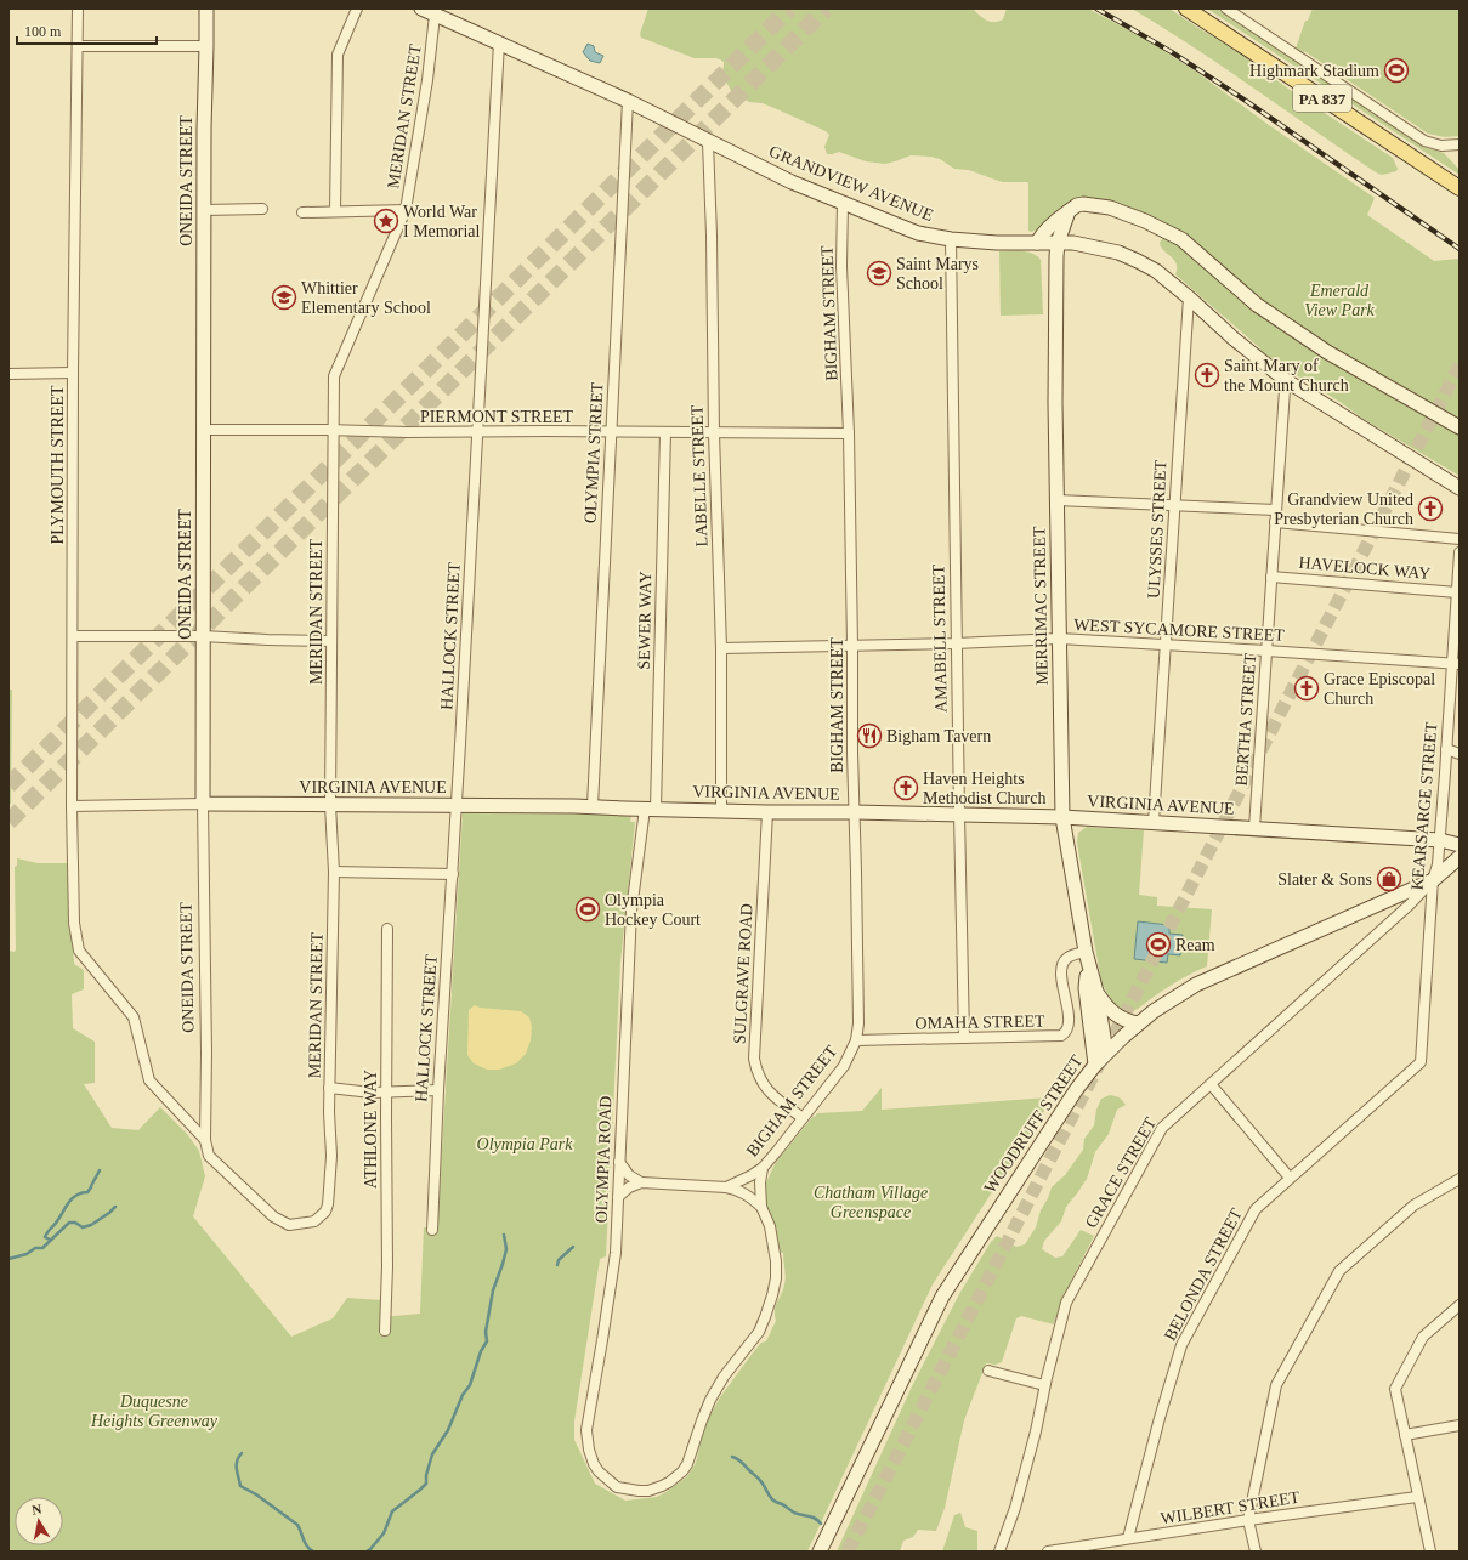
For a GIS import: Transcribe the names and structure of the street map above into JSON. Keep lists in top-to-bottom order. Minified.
{"streets":{"main road":["PA 837"],"street":["MERIDAN STREET","ONEIDA STREET","GRANDVIEW AVENUE","BIGHAM STREET","PIERMONT STREET","OLYMPIA STREET","PLYMOUTH STREET","LABELLE STREET","ULYSSES STREET","HAVELOCK WAY","MERRIMAC STREET","SEWER WAY","WEST SYCAMORE STREET","HALLOCK STREET","AMABELL STREET","BERTHA STREET","VIRGINIA AVENUE","KEARSARGE STREET","SULGRAVE ROAD","OMAHA STREET","WOODRUFF STREET","ATHLONE WAY","OLYMPIA ROAD","GRACE STREET","BELONDA STREET","WILBERT STREET"]},"crossings":[["MERIDAN STREET","ONEIDA STREET"],["MERIDAN STREET","GRANDVIEW AVENUE"],["MERIDAN STREET","PIERMONT STREET"],["MERIDAN STREET","PLYMOUTH STREET"],["MERIDAN STREET","VIRGINIA AVENUE"],["ONEIDA STREET","PIERMONT STREET"],["ONEIDA STREET","PLYMOUTH STREET"],["ONEIDA STREET","VIRGINIA AVENUE"],["GRANDVIEW AVENUE","BIGHAM STREET"],["GRANDVIEW AVENUE","OLYMPIA STREET"],["GRANDVIEW AVENUE","LABELLE STREET"],["GRANDVIEW AVENUE","ULYSSES STREET"],["GRANDVIEW AVENUE","MERRIMAC STREET"],["GRANDVIEW AVENUE","HALLOCK STREET"],["GRANDVIEW AVENUE","AMABELL STREET"],["GRANDVIEW AVENUE","BERTHA STREET"],["BIGHAM STREET","PIERMONT STREET"],["BIGHAM STREET","WEST SYCAMORE STREET"],["BIGHAM STREET","VIRGINIA AVENUE"],["BIGHAM STREET","SULGRAVE ROAD"],["BIGHAM STREET","OMAHA STREET"],["PIERMONT STREET","OLYMPIA STREET"],["PIERMONT STREET","LABELLE STREET"],["PIERMONT STREET","SEWER WAY"],["PIERMONT STREET","HALLOCK STREET"],["OLYMPIA STREET","VIRGINIA AVENUE"],["PLYMOUTH STREET","VIRGINIA AVENUE"],["LABELLE STREET","WEST SYCAMORE STREET"],["LABELLE STREET","VIRGINIA AVENUE"],["ULYSSES STREET","WEST SYCAMORE STREET"],["ULYSSES STREET","VIRGINIA AVENUE"],["HAVELOCK WAY","BERTHA STREET"],["HAVELOCK WAY","KEARSARGE STREET"],["MERRIMAC STREET","WEST SYCAMORE STREET"],["MERRIMAC STREET","VIRGINIA AVENUE"],["MERRIMAC STREET","OMAHA STREET"],["MERRIMAC STREET","WOODRUFF STREET"],["SEWER WAY","VIRGINIA AVENUE"],["SEWER WAY","OLYMPIA ROAD"],["WEST SYCAMORE STREET","AMABELL STREET"],["WEST SYCAMORE STREET","BERTHA STREET"],["WEST SYCAMORE STREET","KEARSARGE STREET"],["HALLOCK STREET","VIRGINIA AVENUE"],["AMABELL STREET","VIRGINIA AVENUE"],["AMABELL STREET","OMAHA STREET"],["BERTHA STREET","VIRGINIA AVENUE"],["VIRGINIA AVENUE","KEARSARGE STREET"],["VIRGINIA AVENUE","SULGRAVE ROAD"],["VIRGINIA AVENUE","OLYMPIA ROAD"],["KEARSARGE STREET","WOODRUFF STREET"],["KEARSARGE STREET","GRACE STREET"],["KEARSARGE STREET","BELONDA STREET"],["WOODRUFF STREET","GRACE STREET"],["BELONDA STREET","WILBERT STREET"]],"parks":["Emerald View Park","Olympia Park","Chatham Village Greenspace","Duquesne Heights Greenway"],"places":{"sports":["Highmark Stadium","Olympia Hockey Court","Ream"],"place":["World War I Memorial"],"school or university":["Saint Marys School","Whittier Elementary School"],"church":["Saint Mary of the Mount Church","Grandview United Presbyterian Church","Grace Episcopal Church","Haven Heights Methodist Church"],"restaurant":["Bigham Tavern"],"shop":["Slater & Sons"]},"scale_bar":"100 m","north":"top"}
